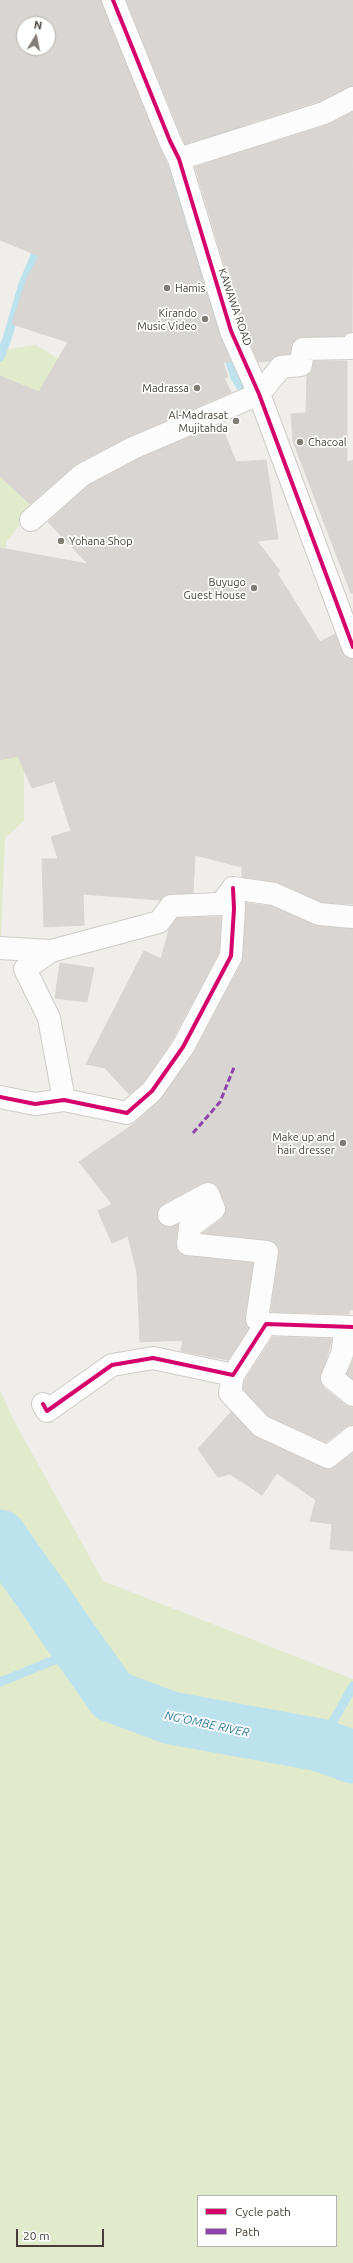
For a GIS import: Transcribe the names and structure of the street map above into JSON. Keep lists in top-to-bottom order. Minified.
{"streets":{"street":["KAWAWA ROAD"]},"water":["NG'OMBE RIVER"],"places":["Hamis","Kirando Music Video","Madrassa","Al-Madrasat Mujitahda","Chacoal","Yohana Shop","Buyugo Guest House","Make up and hair dresser"],"legend":["Cycle path","Path"],"scale_bar":"20 m","north":"top"}
